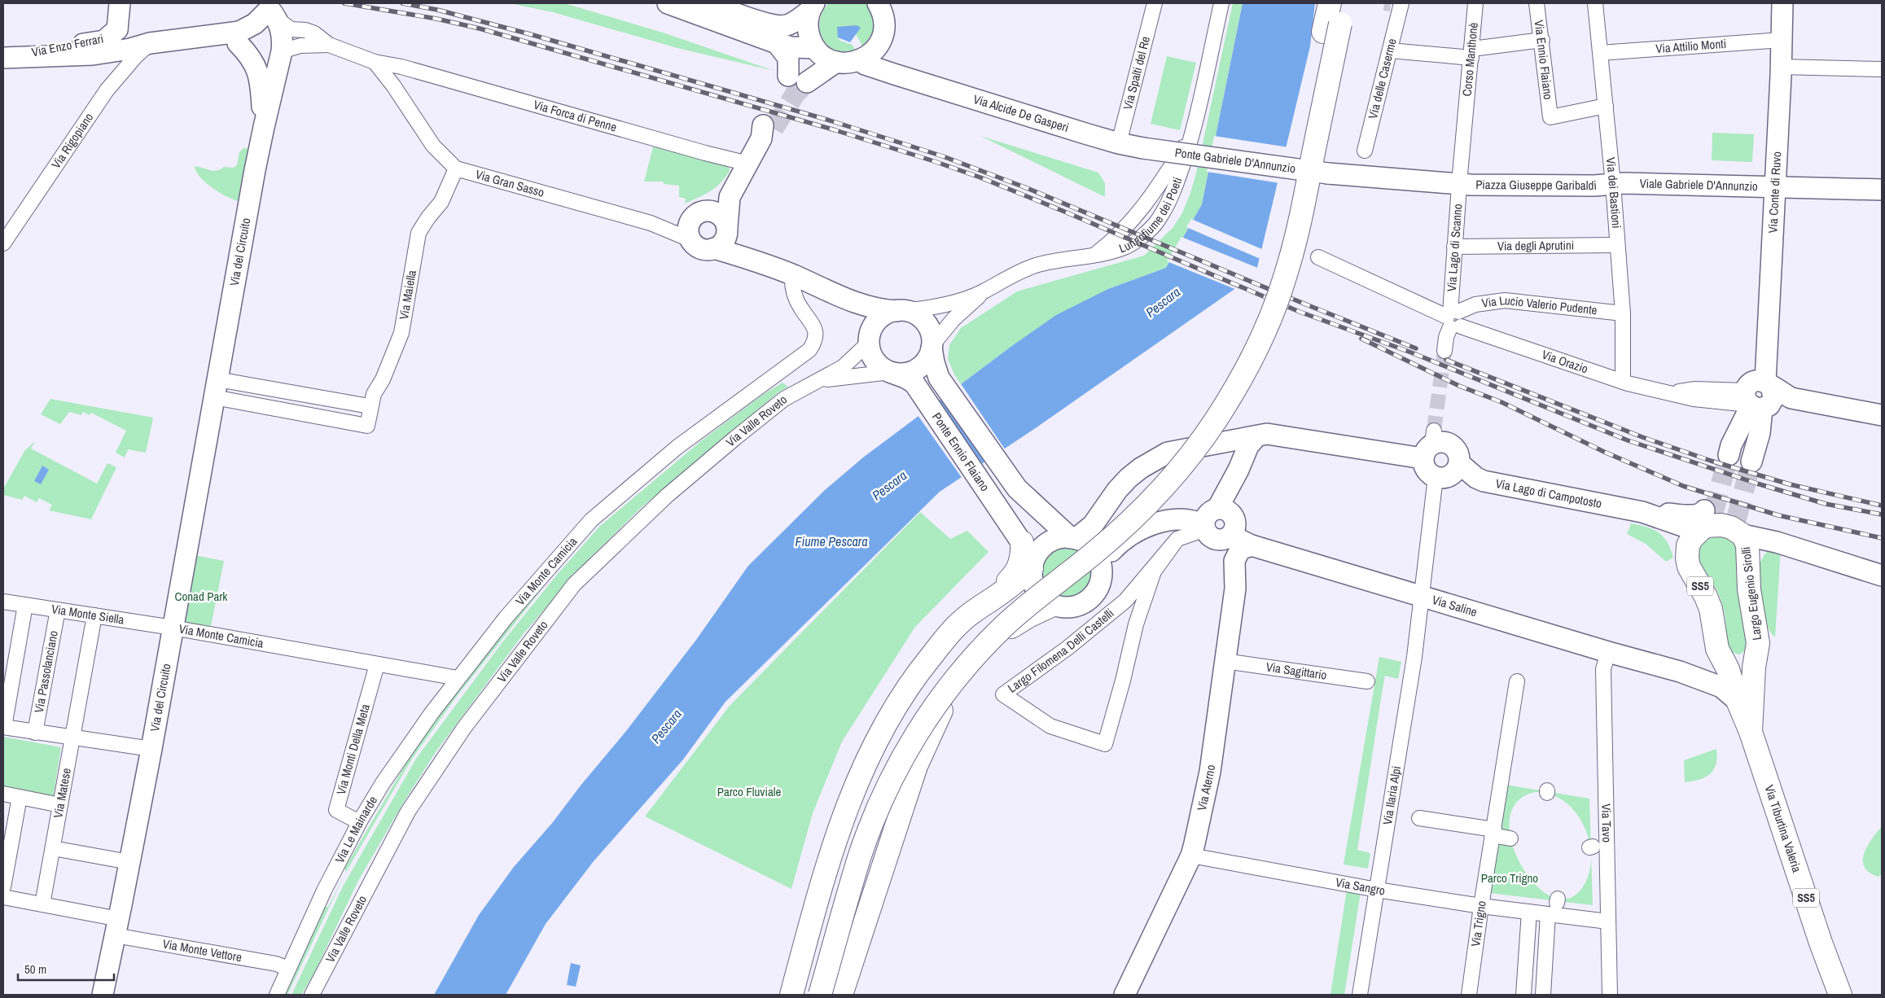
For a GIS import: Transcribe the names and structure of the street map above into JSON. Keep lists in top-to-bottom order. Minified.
{"streets":{"main road":["SS5","Largo Eugenio Sirolli","Via Tiburtina Valeria"],"street":["Via Enzo Ferrari","Via Attilio Monti","Corso Manthonè","Via Ennio Flaiano","Via Spalti del Re","Via delle Caserme","Via Alcide De Gasperi","Via Forca di Penne","Via Rigopiano","Ponte Gabriele D'Annunzio","Via Gran Sasso","Piazza Giuseppe Garibaldi","Viale Gabriele D'Annunzio","Via dei Bastioni","Via Conte di Ruvo","Lungofiume dei Poeti","Via degli Aprutini","Via Lago di Scanno","Via del Circuito","Via Maiella","Via Lucio Valerio Pudente","Via Orazio","Via Valle Roveto","Ponte Ennio Flaiano","Via Lago di Campotosto","Via Monte Camicia","Via Saline","Via Monte Siella","Largo Filomena Delli Castelli","Via Passolanciano","Via Sagittario","Via Monti Della Meta","Via Aterno","Via Matese","Via Ilaria Alpi","Via Tavo","Via Le Mainarde","Via Sangro","Via Trigno","Via Monte Vettore"]},"crossings":[["Via Enzo Ferrari","Via Rigopiano"],["Via Enzo Ferrari","Via del Circuito"],["Via Attilio Monti","Via dei Bastioni"],["Via Attilio Monti","Via Conte di Ruvo"],["Corso Manthonè","Piazza Giuseppe Garibaldi"],["Via Ennio Flaiano","Via dei Bastioni"],["Via Spalti del Re","Via Alcide De Gasperi"],["Via Alcide De Gasperi","Ponte Gabriele D'Annunzio"],["Via Forca di Penne","Via Gran Sasso"],["Via Forca di Penne","Via del Circuito"],["Ponte Gabriele D'Annunzio","Piazza Giuseppe Garibaldi"],["Via Gran Sasso","Via Maiella"],["Piazza Giuseppe Garibaldi","Viale Gabriele D'Annunzio"],["Piazza Giuseppe Garibaldi","Via dei Bastioni"],["Piazza Giuseppe Garibaldi","Via Lago di Scanno"],["Viale Gabriele D'Annunzio","Via dei Bastioni"],["Viale Gabriele D'Annunzio","Via Conte di Ruvo"],["Via dei Bastioni","Via degli Aprutini"],["Via dei Bastioni","Via Lucio Valerio Pudente"],["Via dei Bastioni","Via Orazio"],["Via Conte di Ruvo","Via Orazio"],["Lungofiume dei Poeti","Via Valle Roveto"],["Lungofiume dei Poeti","Ponte Ennio Flaiano"],["Via degli Aprutini","Via Lago di Scanno"],["Via Lago di Scanno","Via Lucio Valerio Pudente"],["Via Lago di Scanno","Via Orazio"],["Via del Circuito","Via Maiella"],["Via del Circuito","Via Monte Camicia"],["Via del Circuito","Via Monte Siella"],["Via del Circuito","Via Monte Vettore"],["Via Lucio Valerio Pudente","Via Orazio"],["Via Valle Roveto","Ponte Ennio Flaiano"],["Ponte Ennio Flaiano","Via Saline"],["Via Lago di Campotosto","SS5"],["Via Lago di Campotosto","Largo Eugenio Sirolli"],["Via Monte Camicia","Via Monte Siella"],["Via Monte Camicia","Via Monti Della Meta"],["Via Monte Camicia","Via Le Mainarde"],["SS5","Largo Eugenio Sirolli"],["SS5","Via Saline"],["SS5","Via Tiburtina Valeria"],["Largo Eugenio Sirolli","Via Saline"],["Largo Eugenio Sirolli","Via Tiburtina Valeria"],["Via Saline","Via Aterno"],["Via Saline","Via Ilaria Alpi"],["Via Saline","Via Tavo"],["Via Saline","Via Tiburtina Valeria"],["Via Monte Siella","Via Passolanciano"],["Via Sagittario","Via Aterno"],["Via Monti Della Meta","Via Le Mainarde"],["Via Aterno","Via Sangro"],["Via Ilaria Alpi","Via Sangro"],["Via Tavo","Via Sangro"],["Via Le Mainarde","Via Monte Vettore"],["Via Sangro","Via Trigno"]],"water":["Pescara","Fiume Pescara"],"parks":["Conad Park","Parco Fluviale","Parco Trigno"],"scale_bar":"50 m"}
